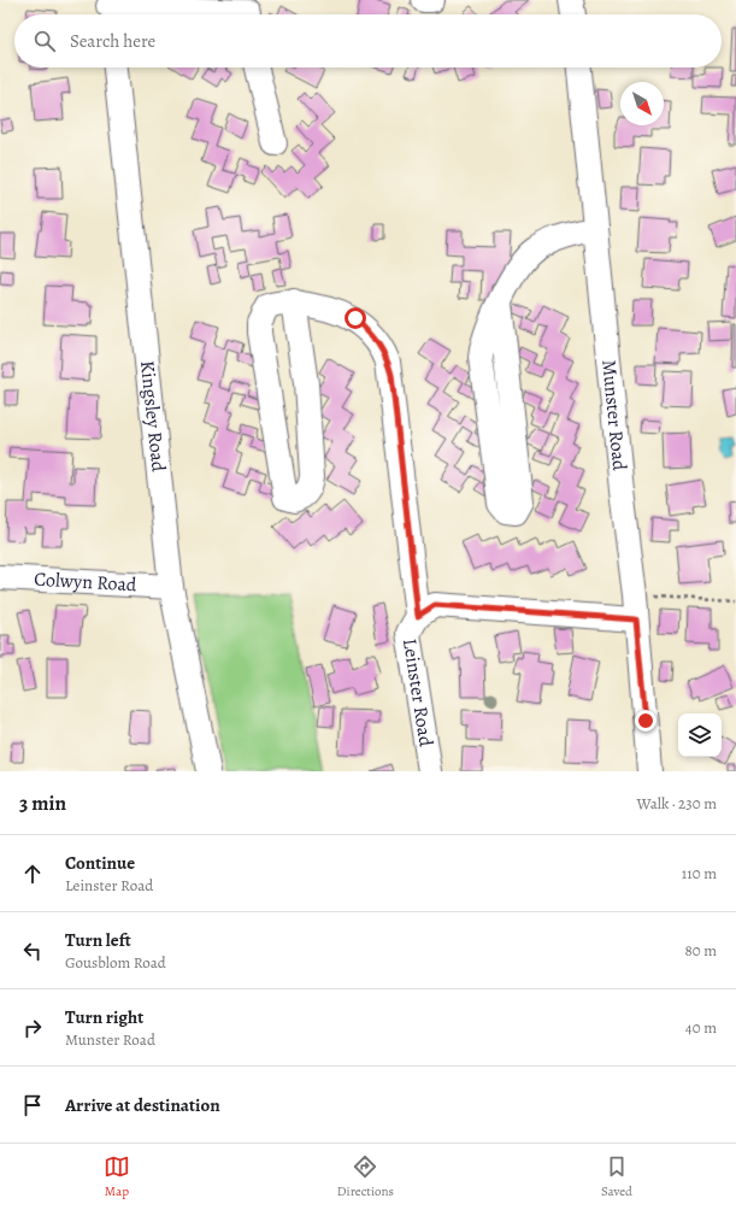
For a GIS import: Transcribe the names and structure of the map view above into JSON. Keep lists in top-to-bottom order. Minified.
{"streets":{"street":["Munster Road","Kingsley Road","Colwyn Road","Leinster Road"]},"crossings":[["Kingsley Road","Colwyn Road"]],"north":"bottom right","page":{"search":"Search here","heading":["3 min","Walk · 230 m"],"list":[["Continue","Leinster Road","110 m"],["Turn left","Gousblom Road","80 m"],["Turn right","Munster Road","40 m"],"Arrive at destination"],"nav":["Map","Directions","Saved"]}}
